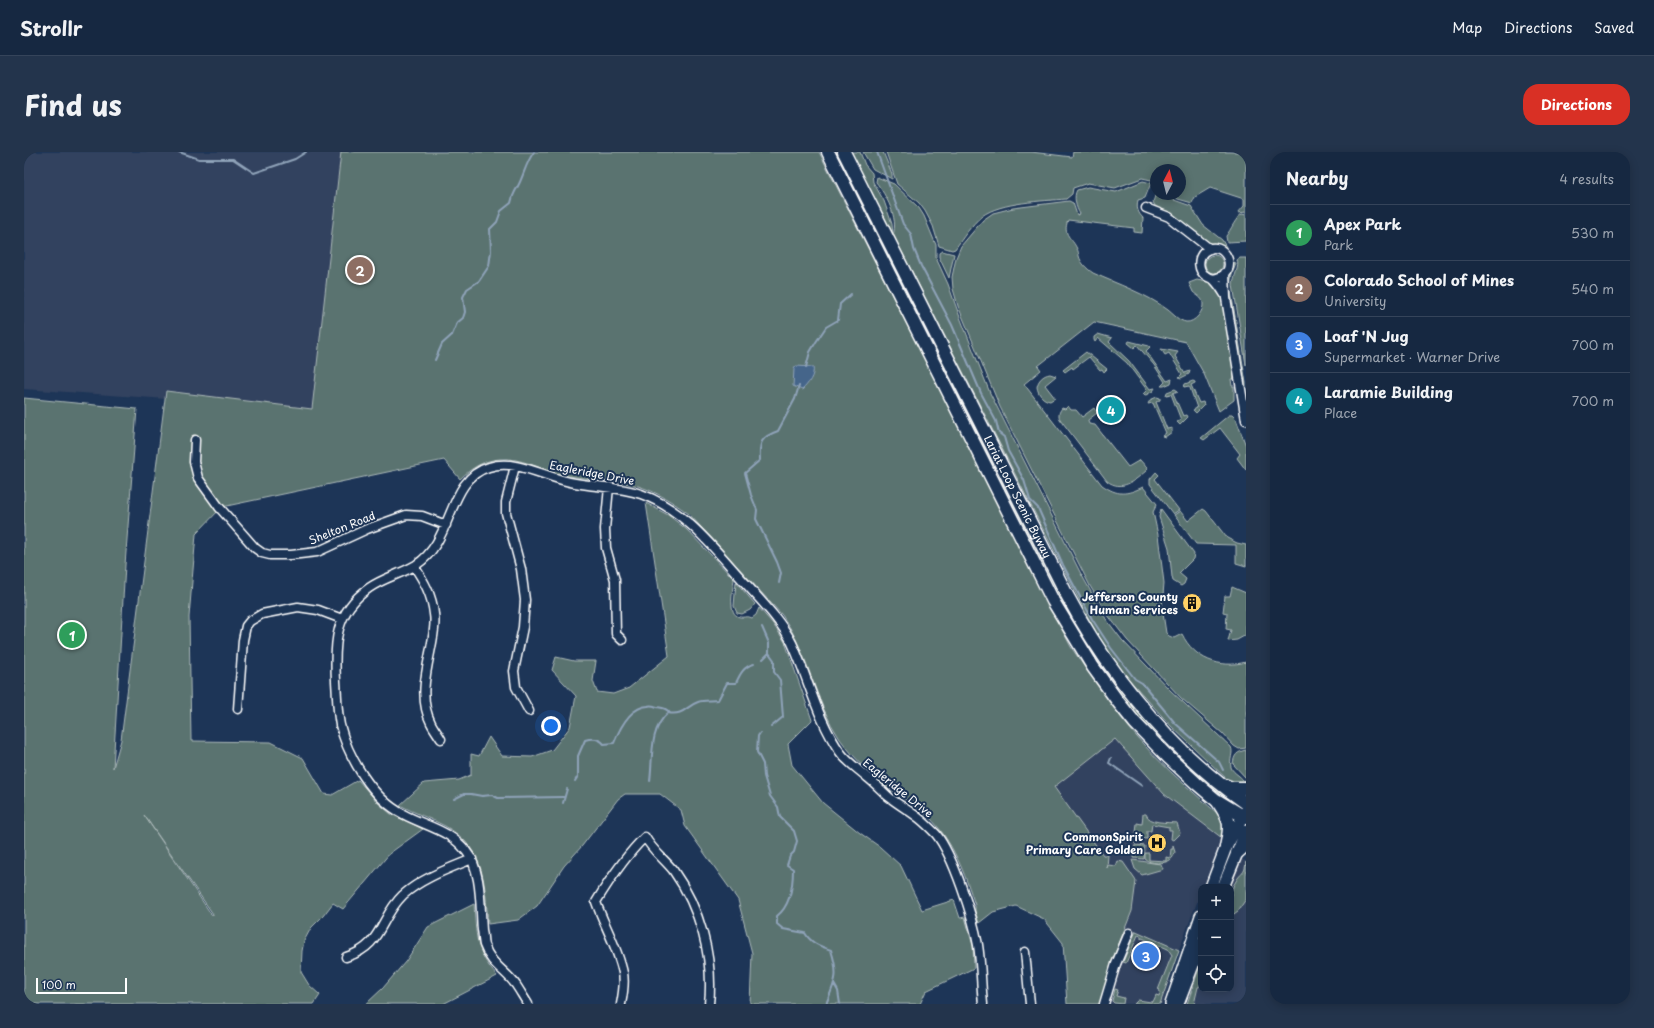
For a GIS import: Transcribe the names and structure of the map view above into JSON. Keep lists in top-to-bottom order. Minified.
{"streets":{"highway":["Lariat Loop Scenic Byway"],"street":["Eagleridge Drive","Shelton Road"]},"crossings":[["Eagleridge Drive","Shelton Road"]],"places":{"building":["Jefferson County Human Services"],"hospital":["CommonSpirit Primary Care Golden"]},"scale_bar":"100 m","north":"top","page":{"header":"Strollr","nav":["Map","Directions","Saved"],"title":"Find us","buttons":"Directions","heading":["Nearby","4 results"],"list":[{"mark":"1","name":"Apex Park","note":"Park","value":"530 m"},{"mark":"2","name":"Colorado School of Mines","note":"University","value":"540 m"},{"mark":"3","name":"Loaf 'N Jug","note":"Supermarket · Warner Drive","value":"700 m"},{"mark":"4","name":"Laramie Building","note":"Place","value":"700 m"}],"pins":["2","4","1","3"],"map_buttons":["+","−"],"scale":"100 m"}}
